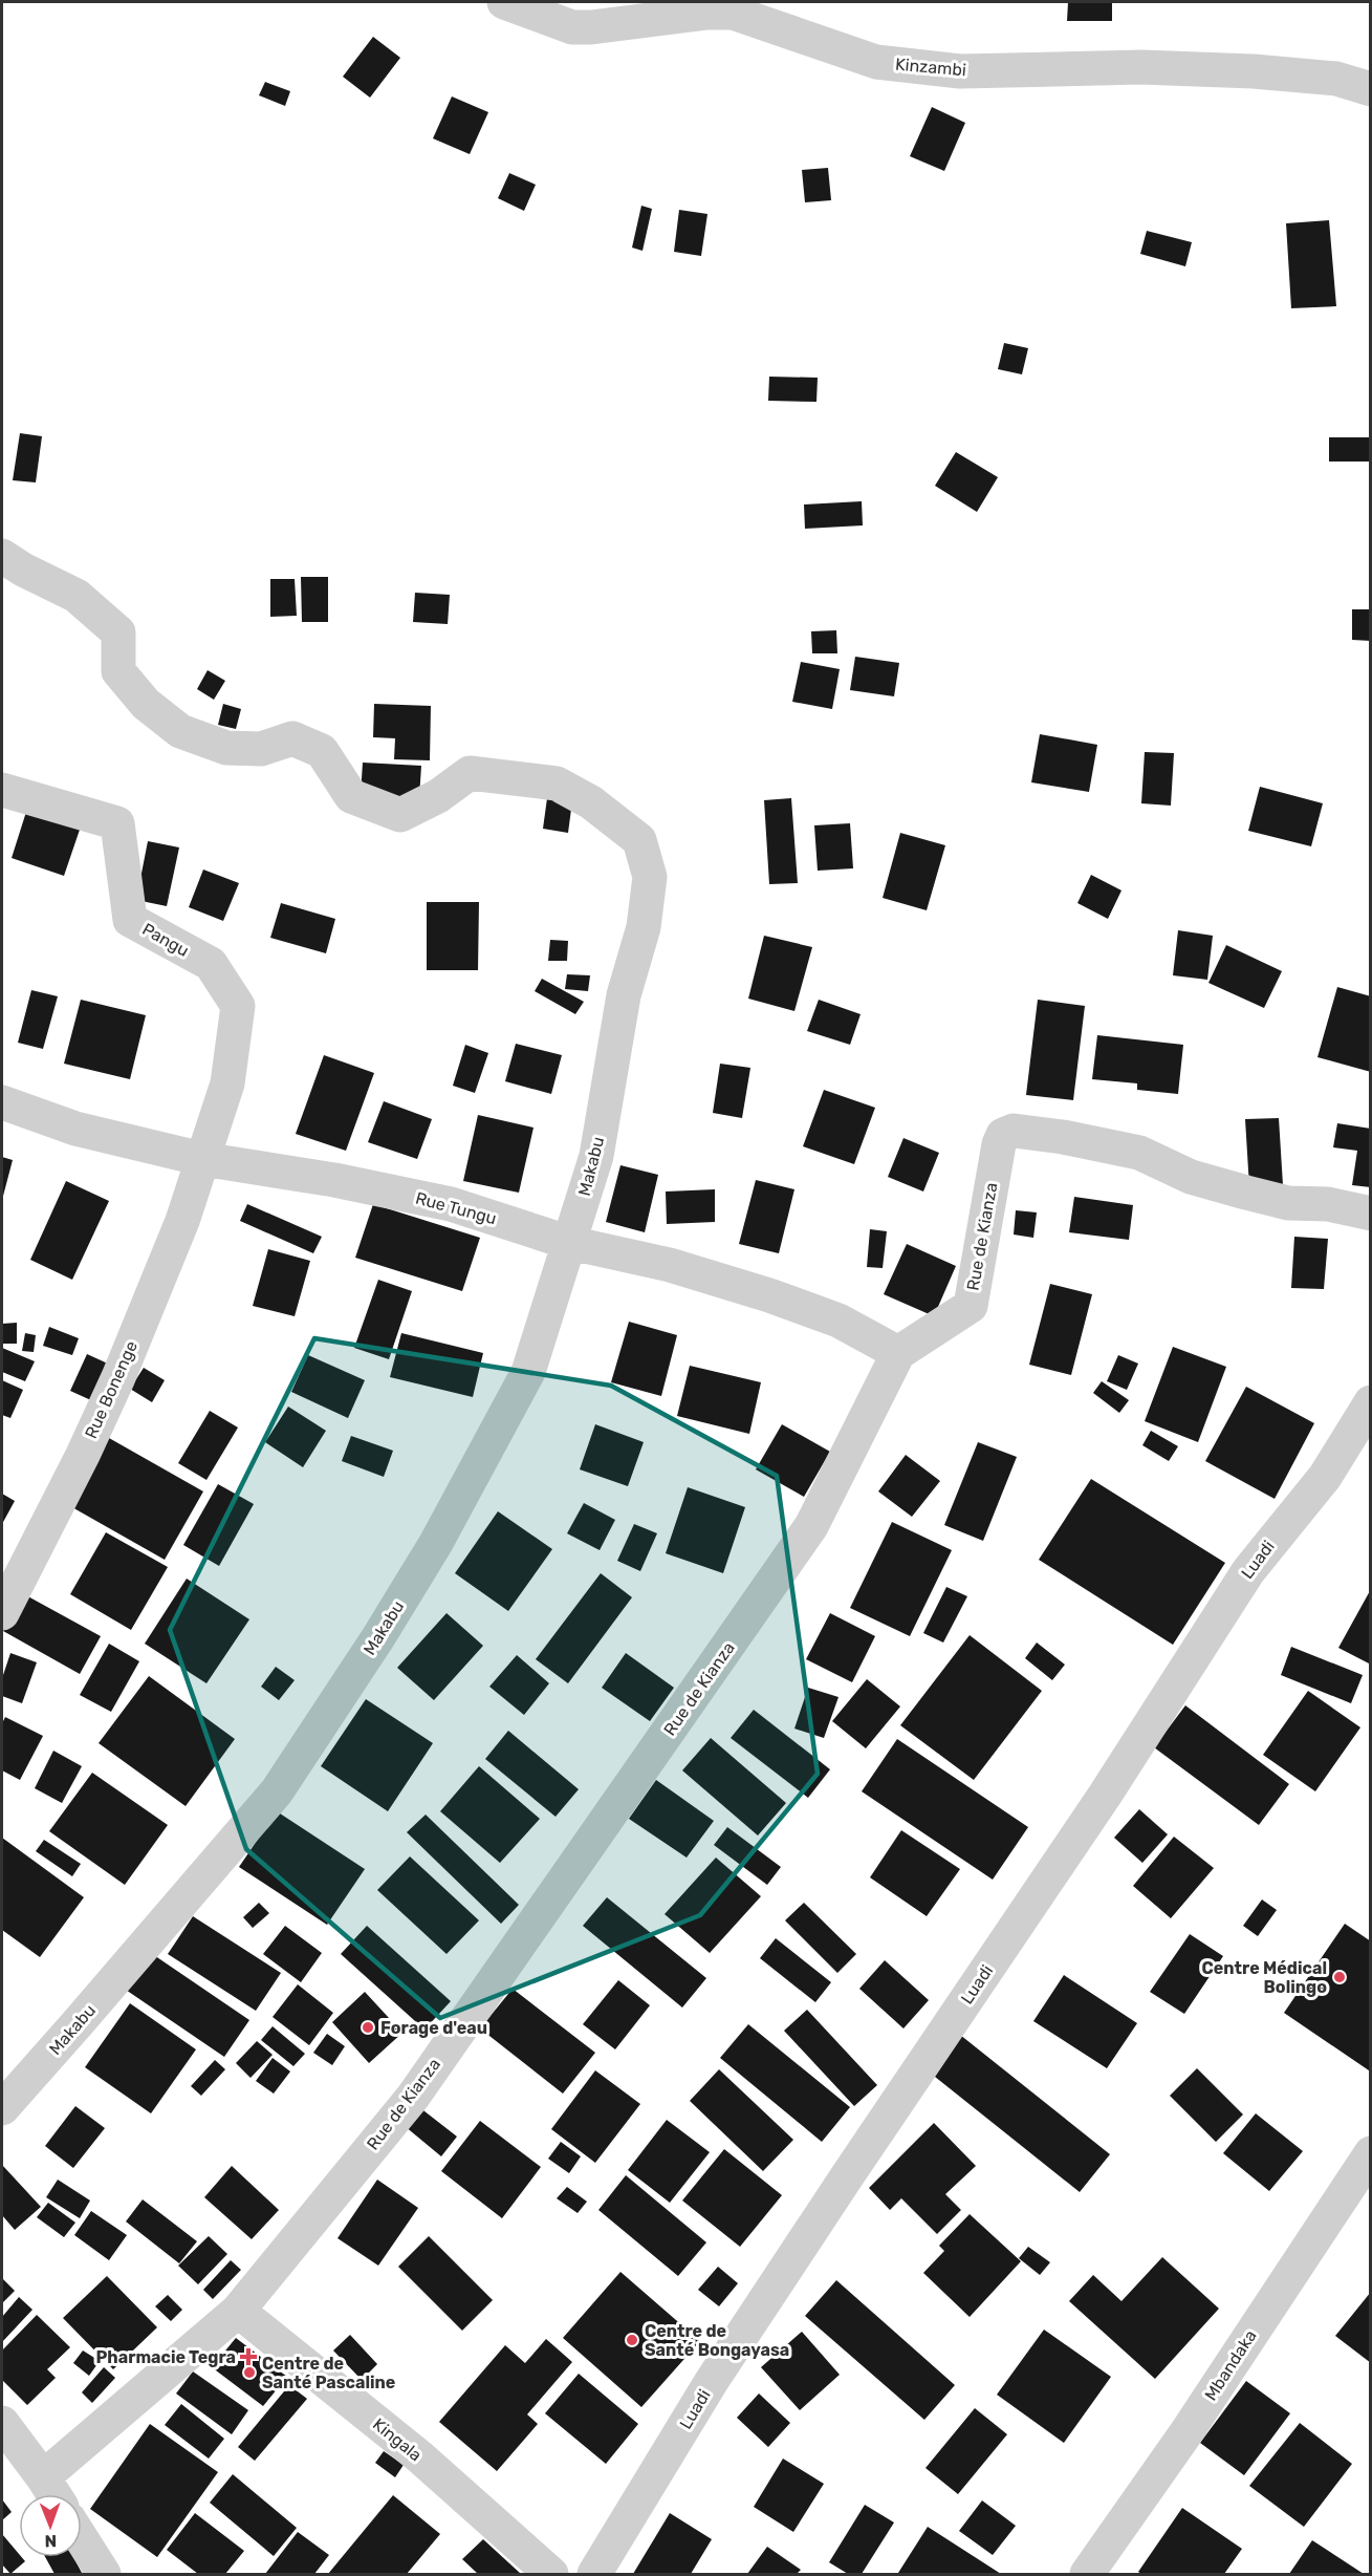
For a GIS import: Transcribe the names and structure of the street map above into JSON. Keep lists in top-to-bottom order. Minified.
{"streets":{"street":["Kinzambi","Pangu","Makabu","Rue Tungu","Rue de Kianza","Rue Bonenge","Luadi","Mbandaka","Kingala"]},"crossings":[["Pangu","Rue Tungu"],["Pangu","Rue Bonenge"],["Makabu","Rue Tungu"],["Rue Tungu","Rue de Kianza"],["Rue Tungu","Rue Bonenge"],["Rue de Kianza","Kingala"]],"places":{"other":["Centre Médical Bolingo","Forage d'eau","Centre de Santé Bongayasa","Centre de Santé Pascaline"],"health":["Pharmacie Tegra"]},"north":"bottom"}
